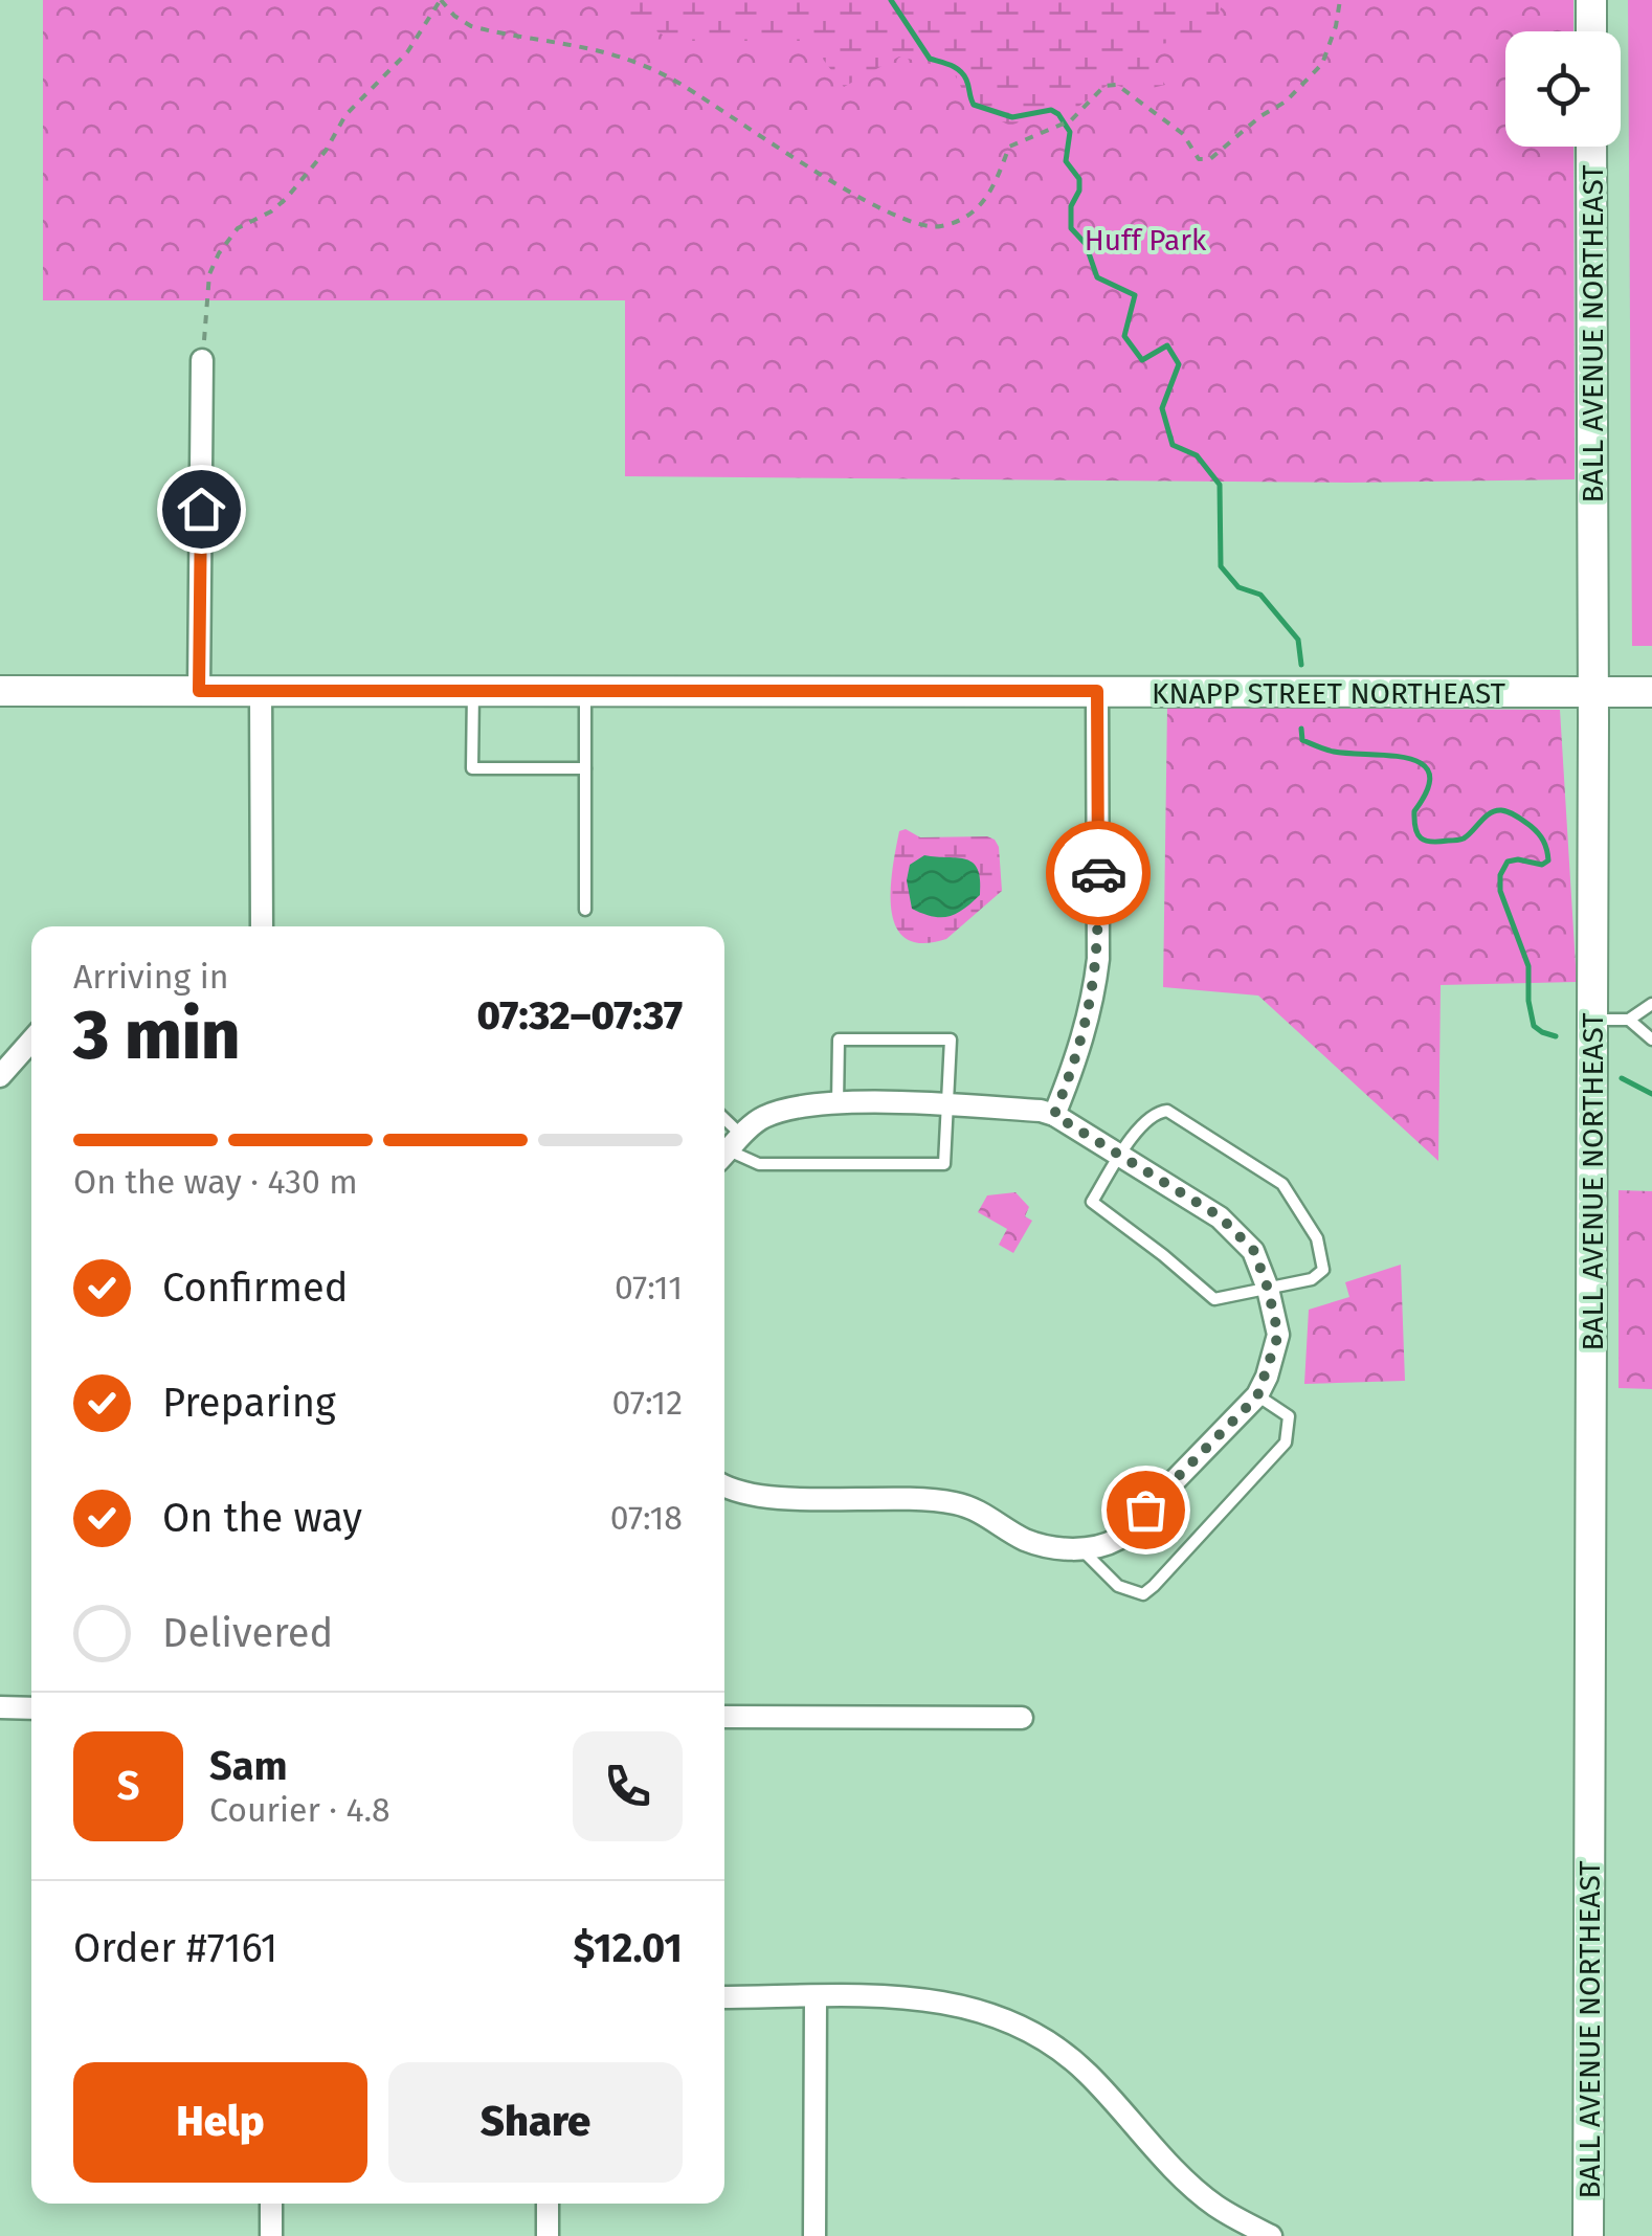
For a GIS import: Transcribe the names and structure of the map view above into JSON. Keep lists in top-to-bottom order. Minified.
{"streets":{"street":["BALL AVENUE NORTHEAST","KNAPP STREET NORTHEAST"]},"crossings":[["BALL AVENUE NORTHEAST","KNAPP STREET NORTHEAST"]],"parks":["Huff Park"],"page":{"heading":["3 min","Arriving in","07:32–07:37"],"panel":["Sam","Courier · 4.8","Order #7161","$12.01"],"bar":"On the way · 430 m","list":[["Confirmed","07:11"],["Preparing","07:12"],["On the way","07:18"],"Delivered"],"round":"S","buttons":["Help","Share"]}}
